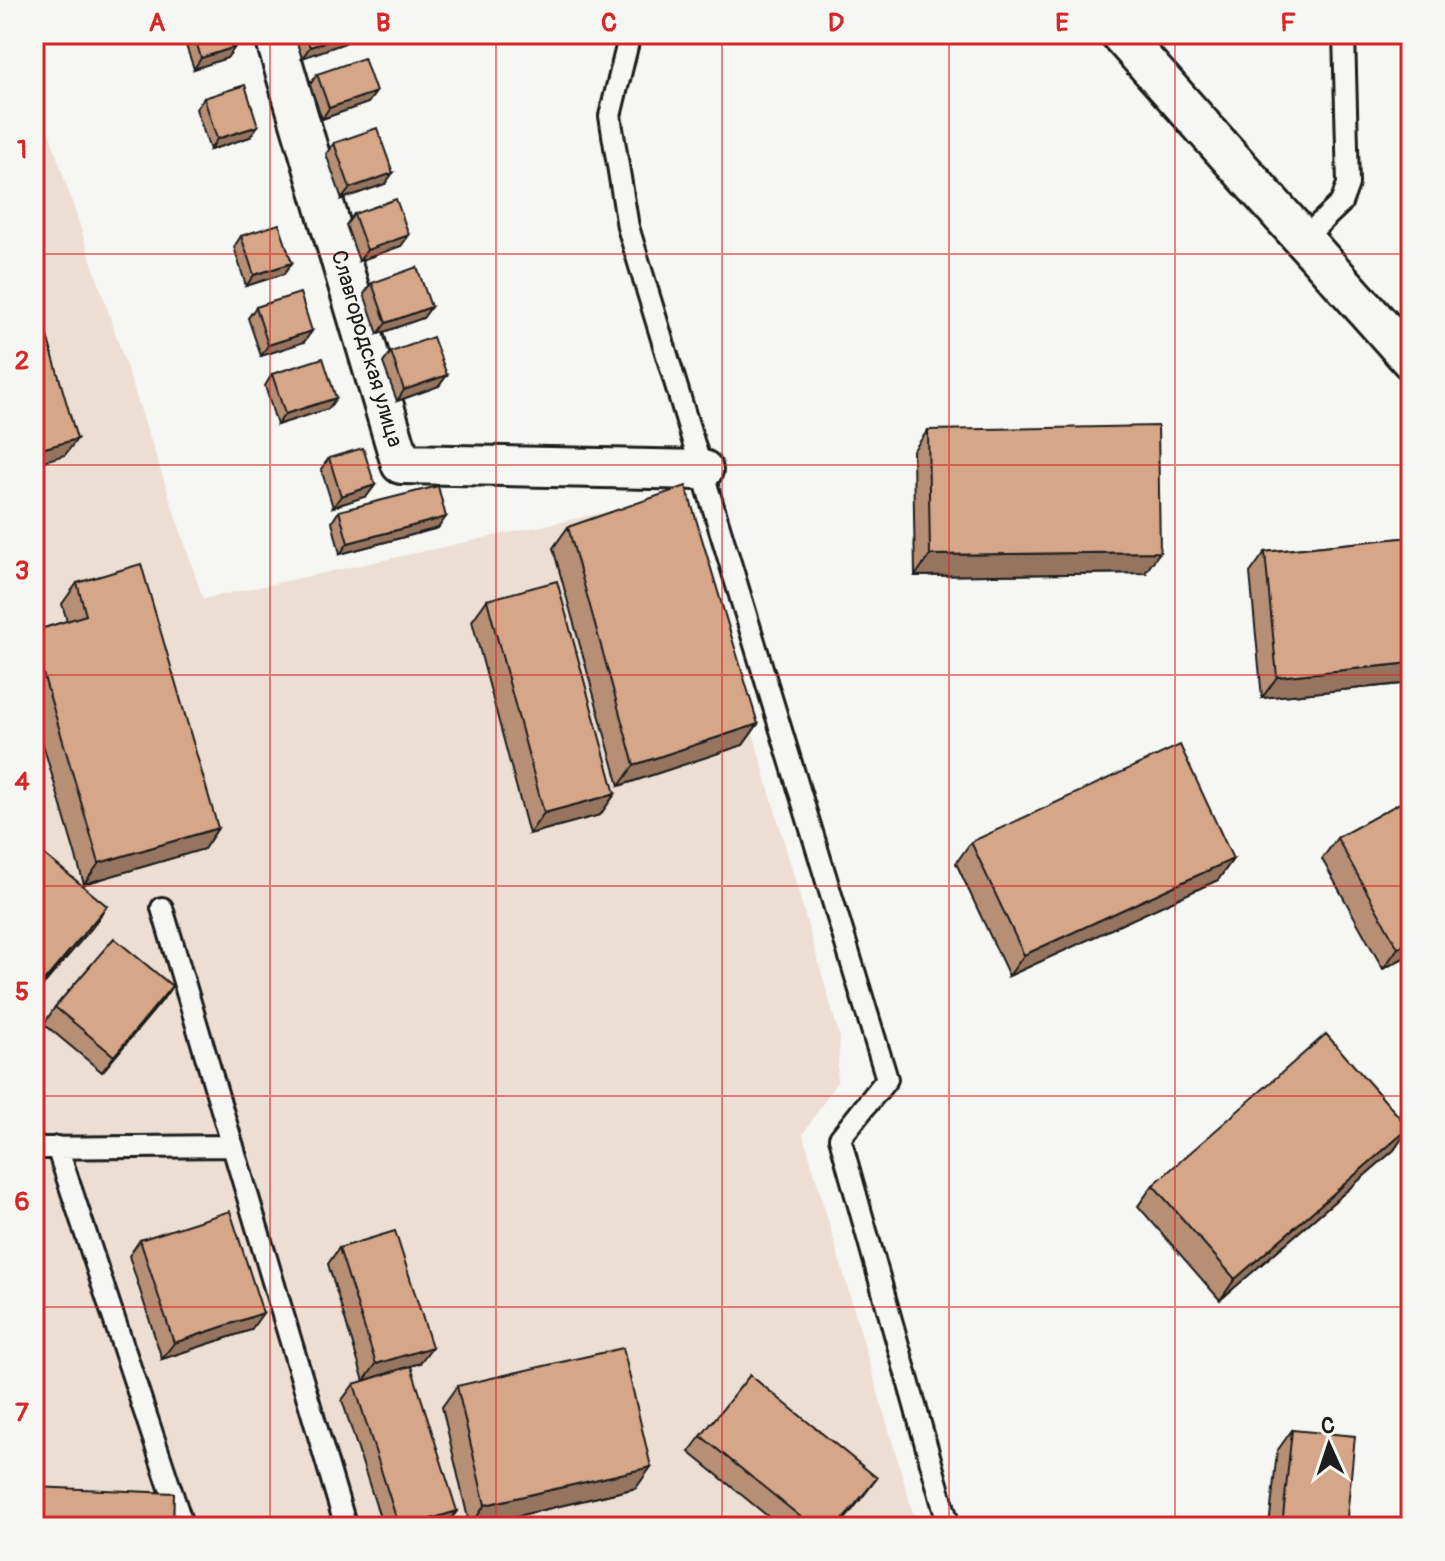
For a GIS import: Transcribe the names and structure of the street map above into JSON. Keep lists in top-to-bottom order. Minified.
{"streets":{"street":["Славгородская улица"]},"north":"top","grid":{"columns":["A","B","C","D","E","F"],"rows":["1","2","3","4","5","6","7"]}}
